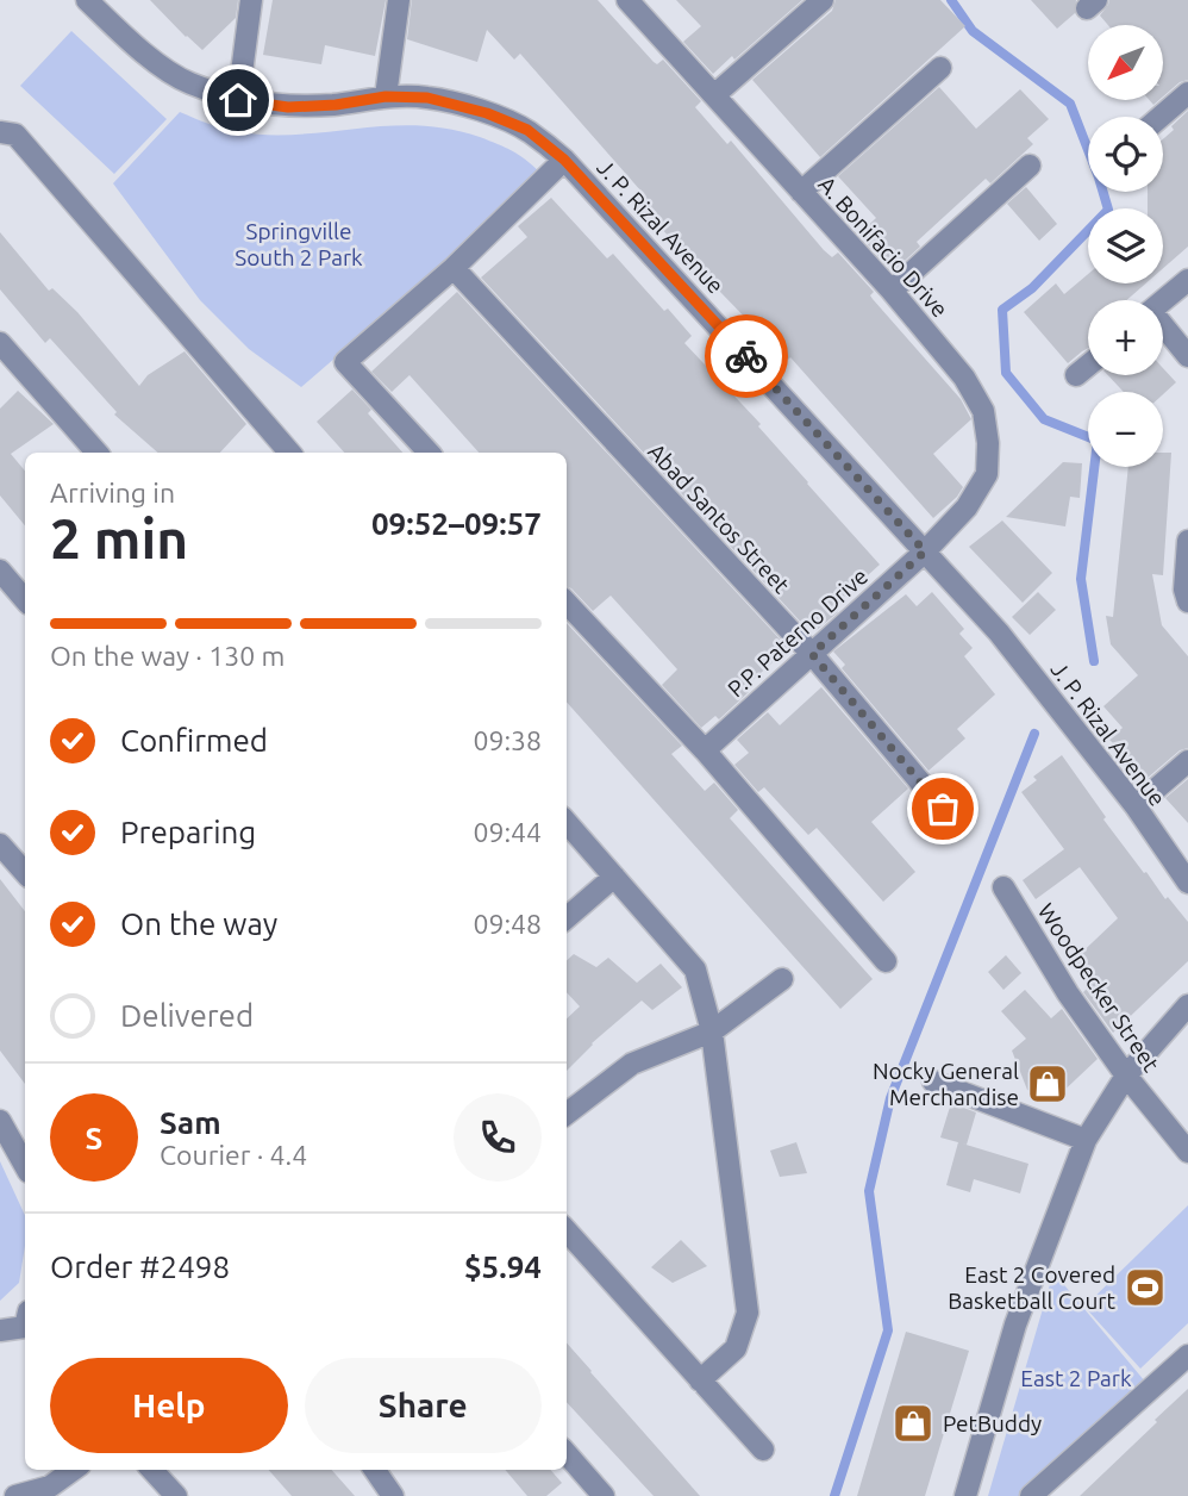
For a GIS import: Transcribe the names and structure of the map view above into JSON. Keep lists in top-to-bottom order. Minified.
{"streets":{"street":["J. P. Rizal Avenue","A. Bonifacio Drive","Abad Santos Street","P.P. Paterno Drive","Woodpecker Street"]},"crossings":[["J. P. Rizal Avenue","A. Bonifacio Drive"],["J. P. Rizal Avenue","P.P. Paterno Drive"],["A. Bonifacio Drive","P.P. Paterno Drive"],["Abad Santos Street","P.P. Paterno Drive"]],"parks":["Springville South 2 Park","East 2 Park"],"places":{"shop":["Nocky General Merchandise","PetBuddy"],"sports":["East 2 Covered Basketball Court"]},"north":"bottom left","page":{"map_buttons":["+","−"],"heading":["2 min","Arriving in","09:52–09:57"],"panel":["Sam","Courier · 4.4","Order #2498","$5.94"],"bar":"On the way · 130 m","list":[["Confirmed","09:38"],["Preparing","09:44"],["On the way","09:48"],"Delivered"],"round":"S","buttons":["Help","Share"]}}
